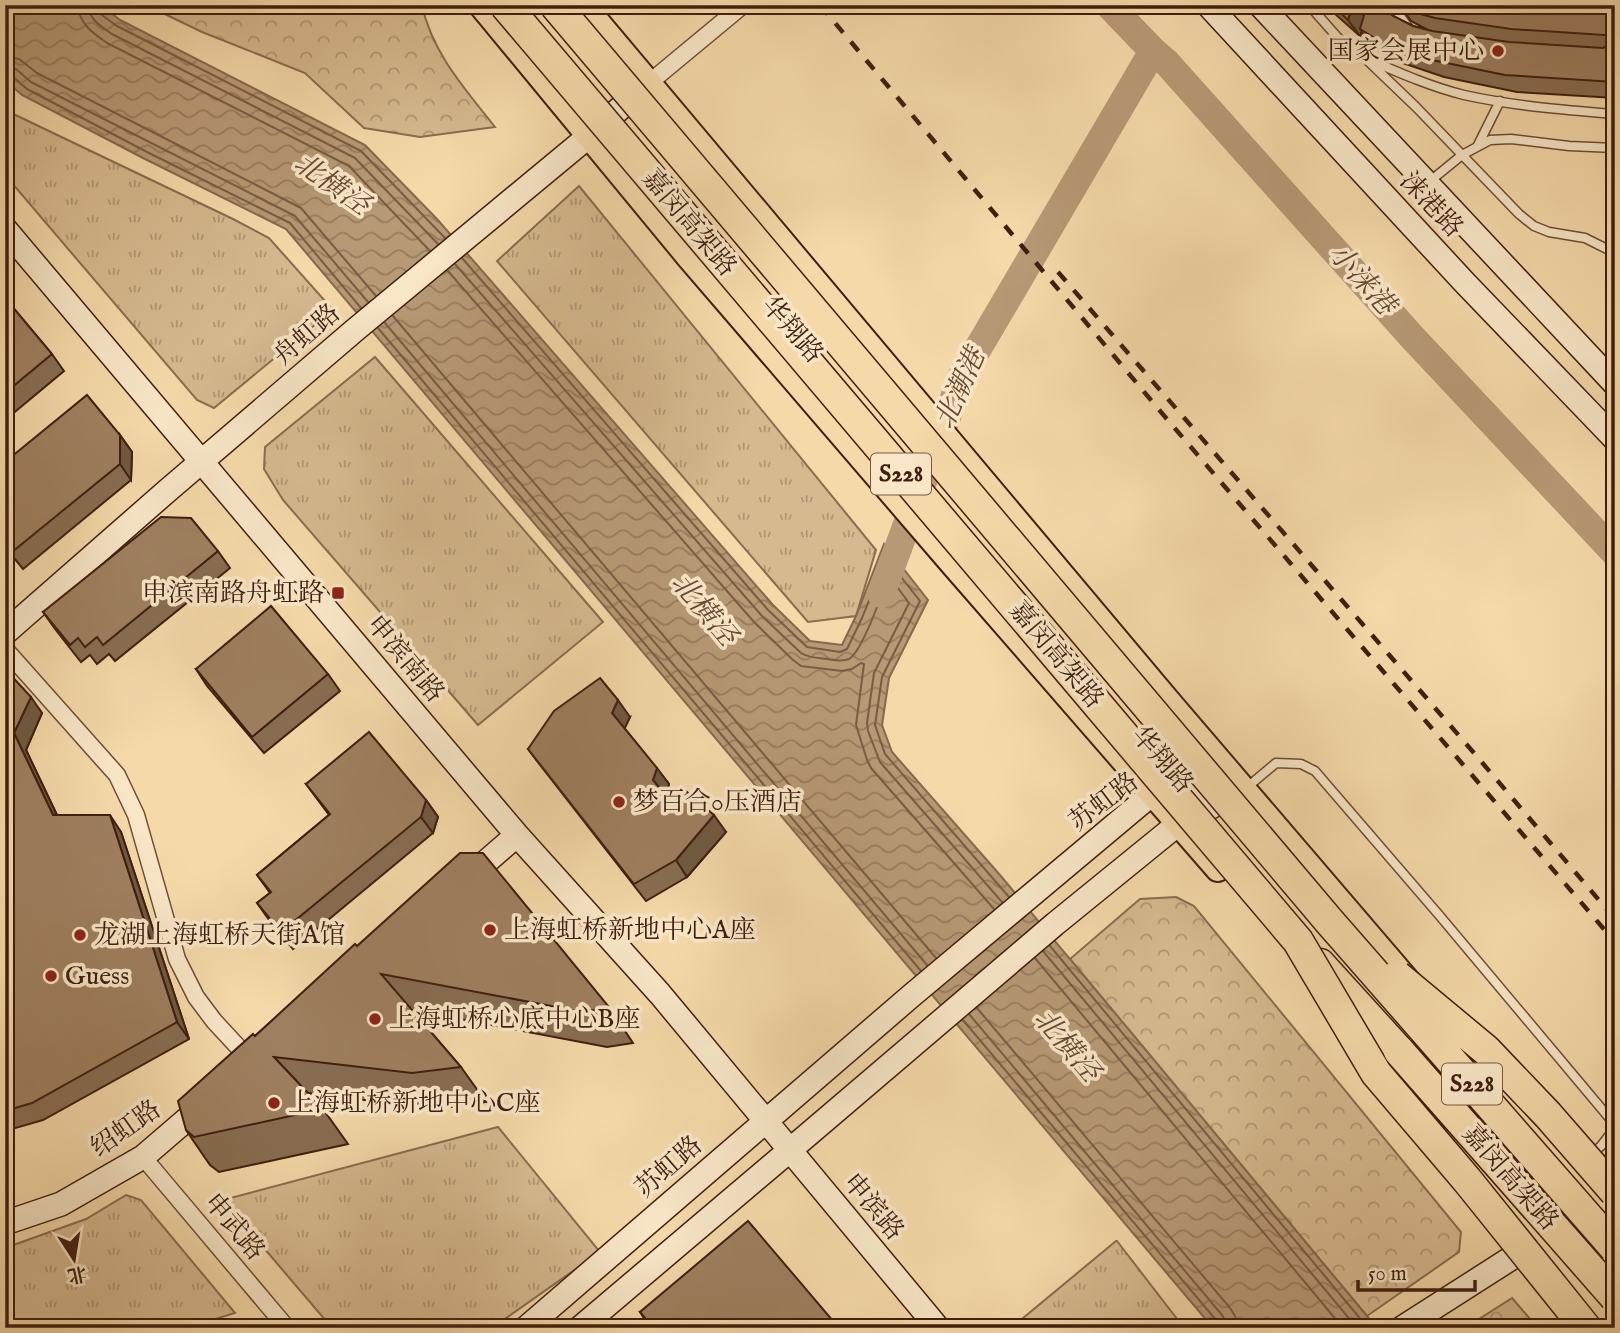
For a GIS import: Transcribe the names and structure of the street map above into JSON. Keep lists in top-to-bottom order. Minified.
{"streets":{"highway":["嘉闵高架路","S228"],"main road":["涞港路","华翔路","舟虹路","申滨南路","苏虹路","绍虹路","申滨路"],"street":["申武路"]},"crossings":[["华翔路","舟虹路"],["华翔路","苏虹路"],["舟虹路","申滨南路"],["申滨南路","苏虹路"],["申滨南路","申滨路"],["苏虹路","申滨路"],["绍虹路","申武路"]],"water":["北横泾","小涞港","北潮港"],"places":{"other":["国家会展中心","梦百合0压酒店","上海虹桥新地中心A座","龙湖上海虹桥天街A馆","Guess","上海虹桥心底中心B座","上海虹桥新地中心C座"],"transit":["申滨南路舟虹路"]},"scale_bar":"50 m","north":"bottom"}
